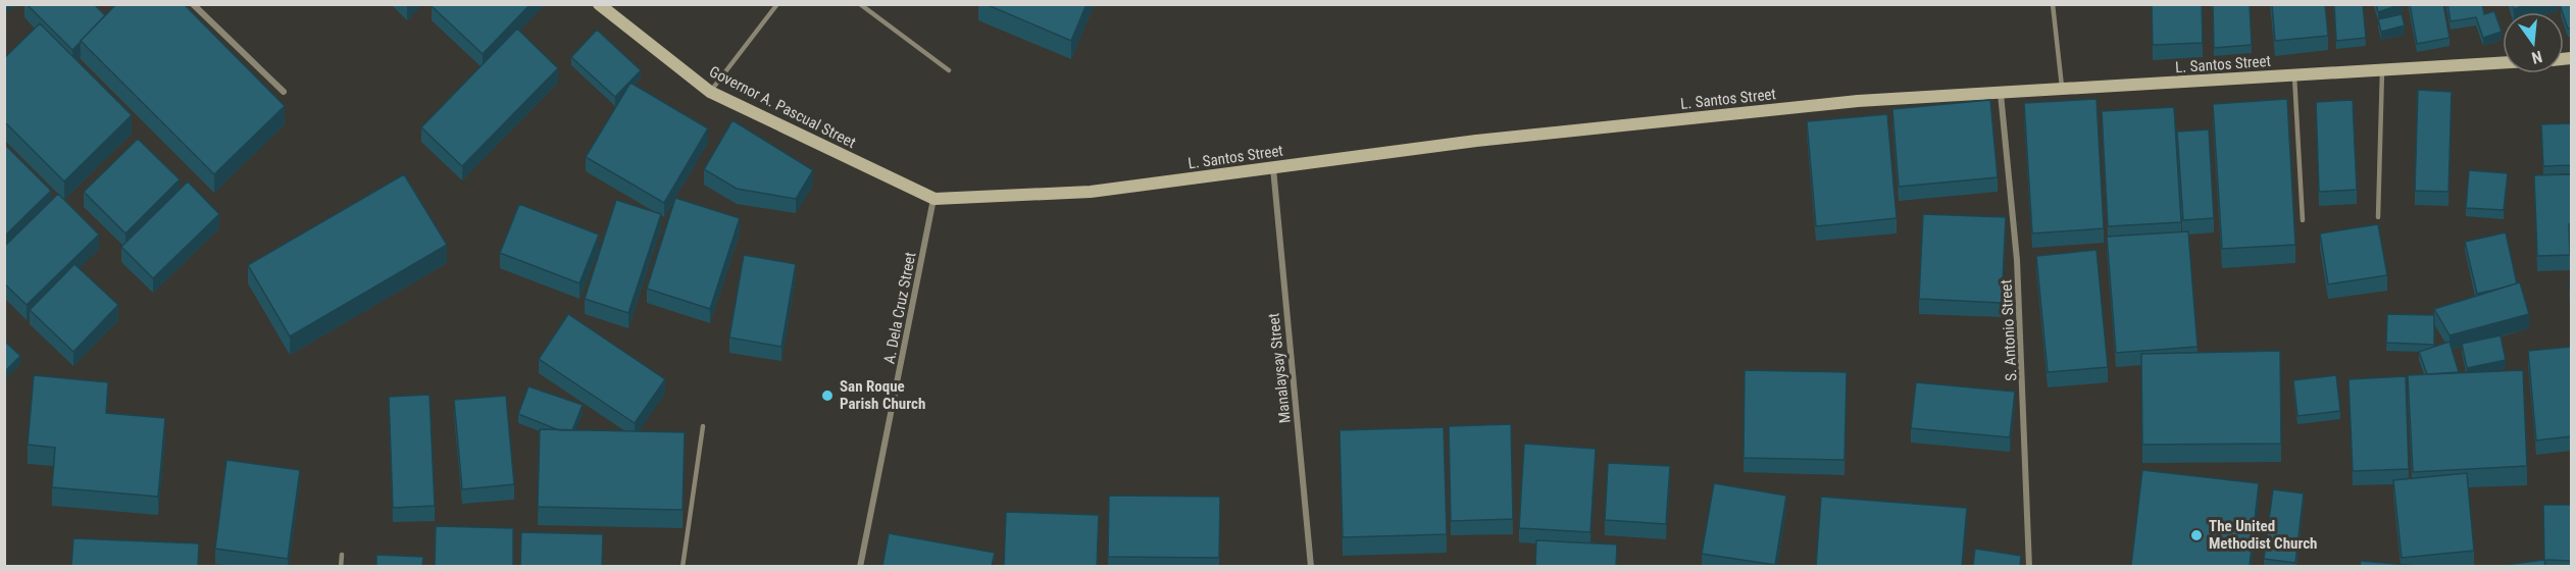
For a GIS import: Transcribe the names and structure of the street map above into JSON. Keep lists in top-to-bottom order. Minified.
{"streets":{"main road":["L. Santos Street","Governor A. Pascual Street"],"street":["A. Dela Cruz Street","S. Antonio Street","Manalaysay Street"]},"crossings":[["L. Santos Street","Governor A. Pascual Street"],["L. Santos Street","A. Dela Cruz Street"],["L. Santos Street","S. Antonio Street"],["L. Santos Street","Manalaysay Street"],["Governor A. Pascual Street","A. Dela Cruz Street"]],"places":["San Roque Parish Church","The United Methodist Church"],"north":"bottom"}
